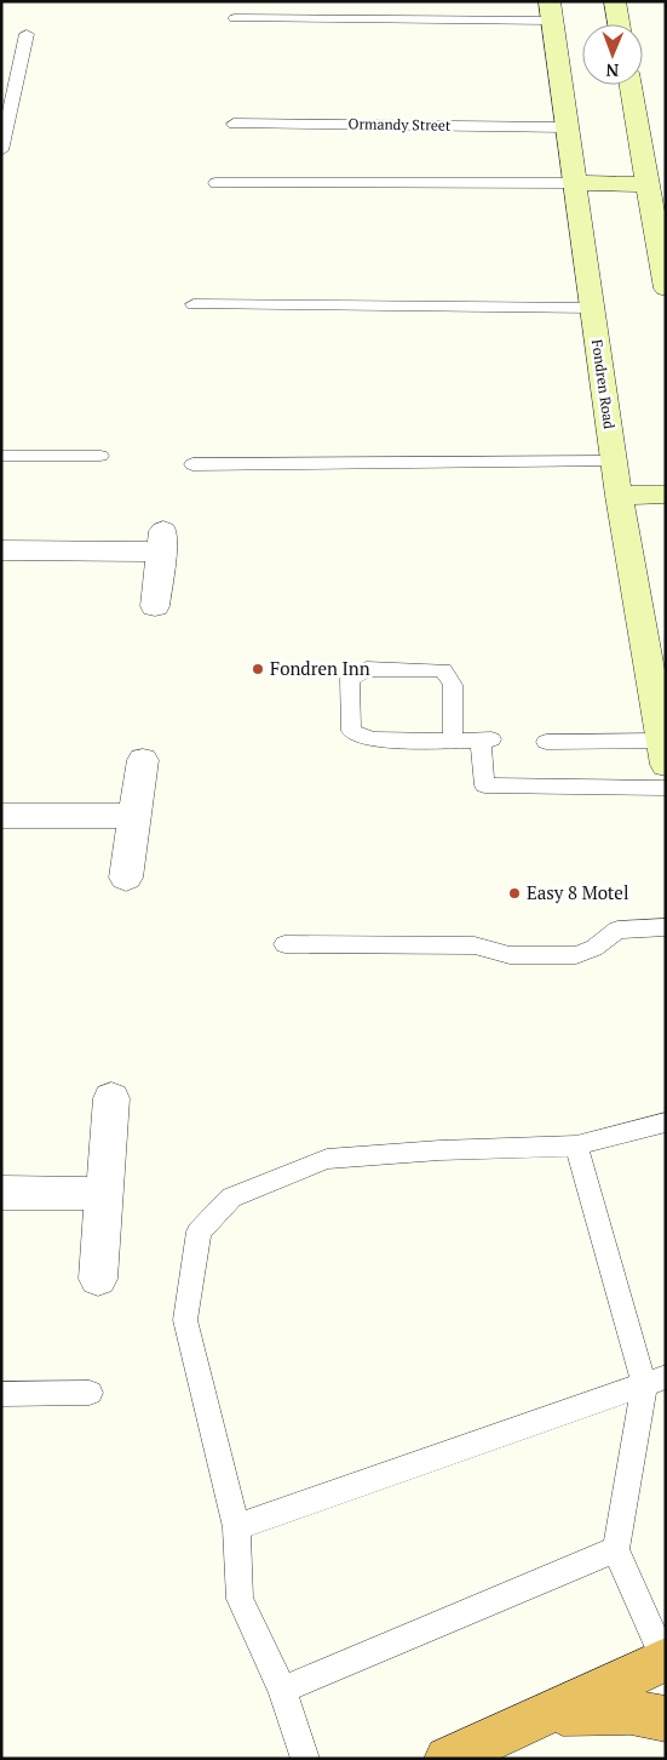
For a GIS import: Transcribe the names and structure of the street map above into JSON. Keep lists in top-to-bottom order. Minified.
{"streets":{"main road":["Fondren Road"],"lane":["Ormandy Street"]},"crossings":[["Ormandy Street","Fondren Road"]],"places":["Fondren Inn","Easy 8 Motel"],"north":"bottom"}
